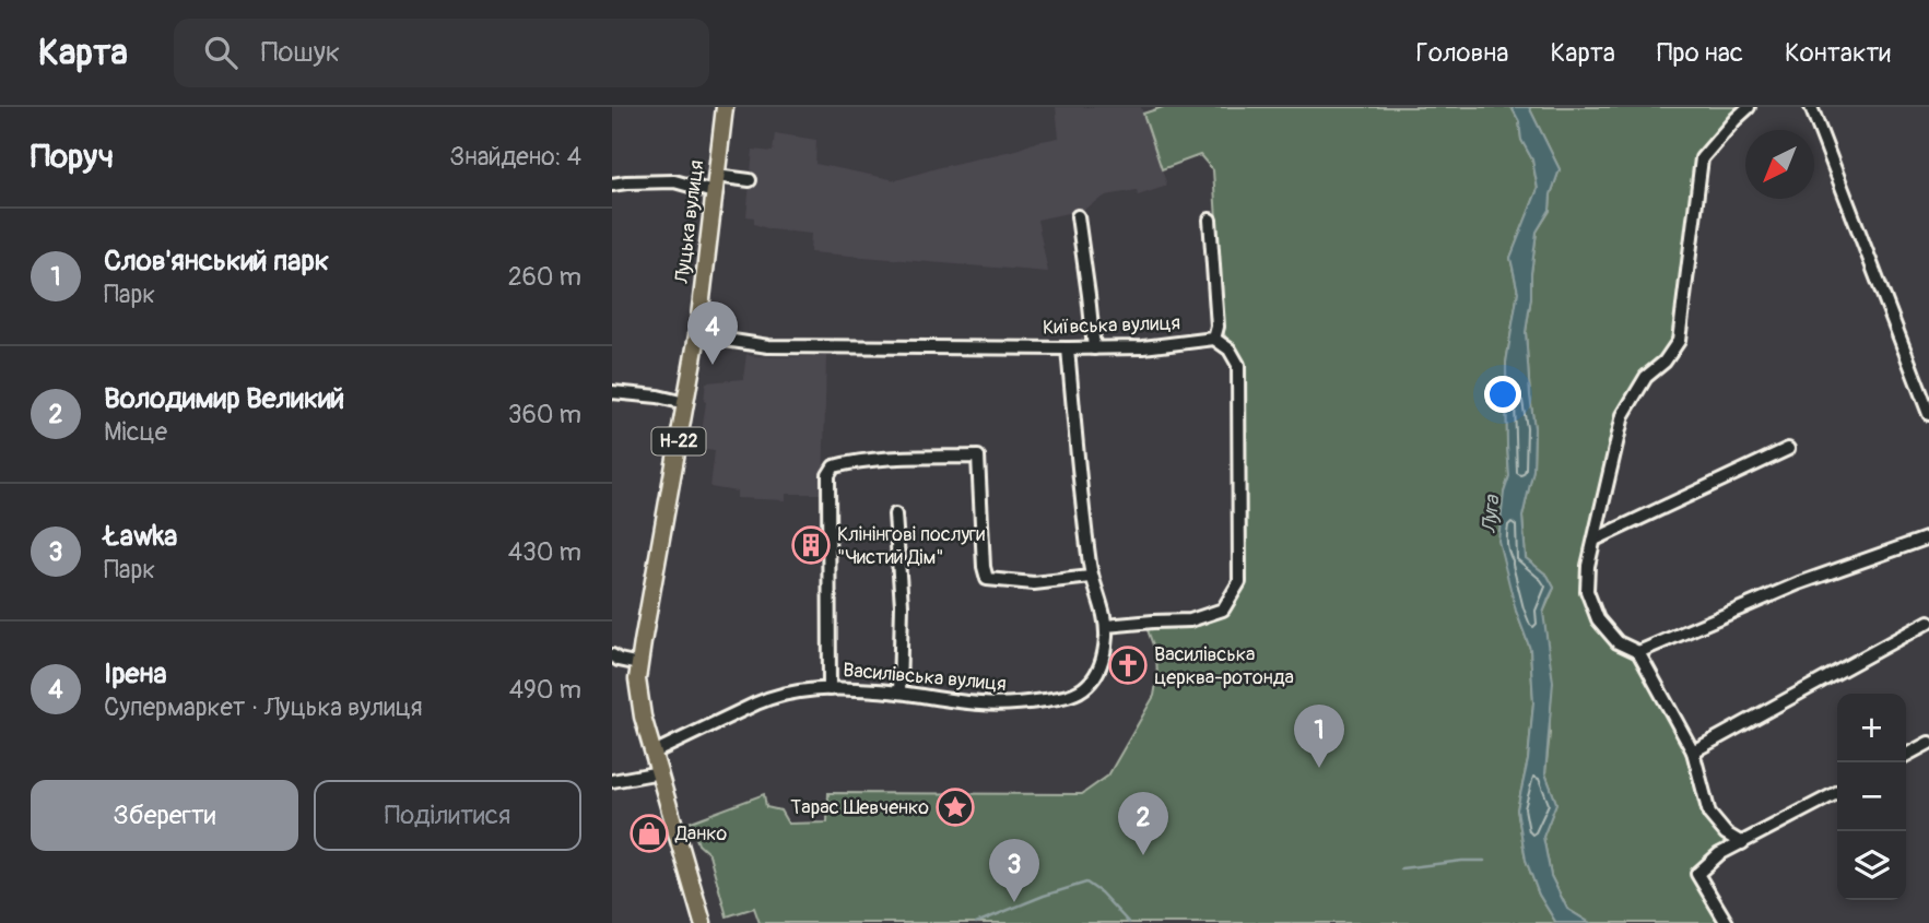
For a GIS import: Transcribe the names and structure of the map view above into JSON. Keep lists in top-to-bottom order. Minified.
{"streets":{"main road":["Луцька вулиця","Н-22"],"street":["Київська вулиця","Василівська вулиця"]},"crossings":[["Луцька вулиця","Київська вулиця"],["Луцька вулиця","Василівська вулиця"],["Київська вулиця","Василівська вулиця"]],"water":["Луга"],"places":{"building":["Клінінгові послуги \"Чистий Дім\""],"church":["Василівська церква-ротонда"],"place":["Тарас Шевченко"],"shop":["Данко"]},"north":"bottom left","page":{"header":"Карта","search":"Пошук","nav":["Головна","Карта","Про нас","Контакти"],"heading":["Поруч","Знайдено: 4"],"list":[{"mark":"1","name":"Слов'янський парк","note":"Парк","value":"260 m"},{"mark":"2","name":"Володимир Великий","note":"Місце","value":"360 m"},{"mark":"3","name":"Ławka","note":"Парк","value":"430 m"},{"mark":"4","name":"Ірена","note":"Супермаркет · Луцька вулиця","value":"490 m"}],"pins":["4","1","2","3"],"map_buttons":["+","−"],"buttons":["Зберегти","Поділитися"]}}
